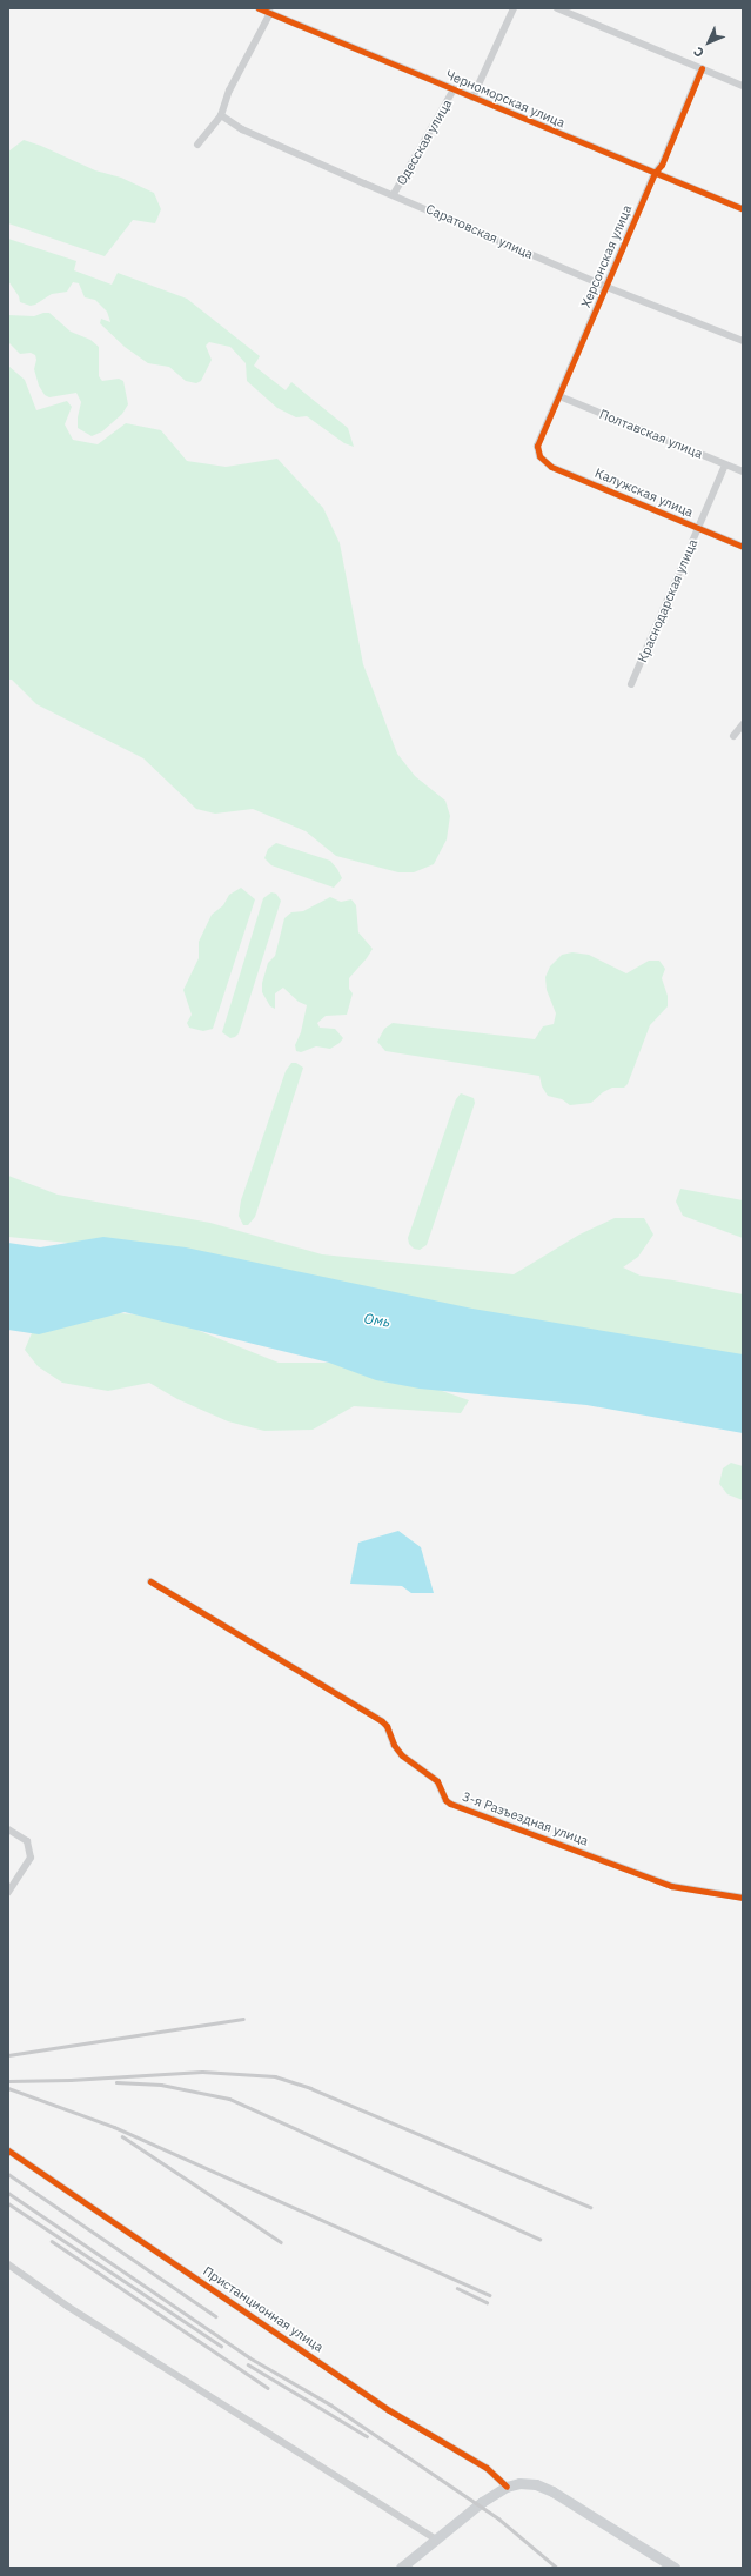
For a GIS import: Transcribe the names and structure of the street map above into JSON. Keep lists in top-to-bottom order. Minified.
{"streets":{"street":["Черноморская улица","Одесская улица","Саратовская улица","Херсонская улица","Полтавская улица","Калужская улица","Краснодарская улица","3-я Разъездная улица","Пристанционная улица"]},"crossings":[["Черноморская улица","Одесская улица"],["Черноморская улица","Херсонская улица"],["Одесская улица","Саратовская улица"],["Саратовская улица","Херсонская улица"],["Херсонская улица","Полтавская улица"],["Херсонская улица","Калужская улица"],["Полтавская улица","Краснодарская улица"],["Калужская улица","Краснодарская улица"]],"water":["Омь"],"north":"bottom left"}
